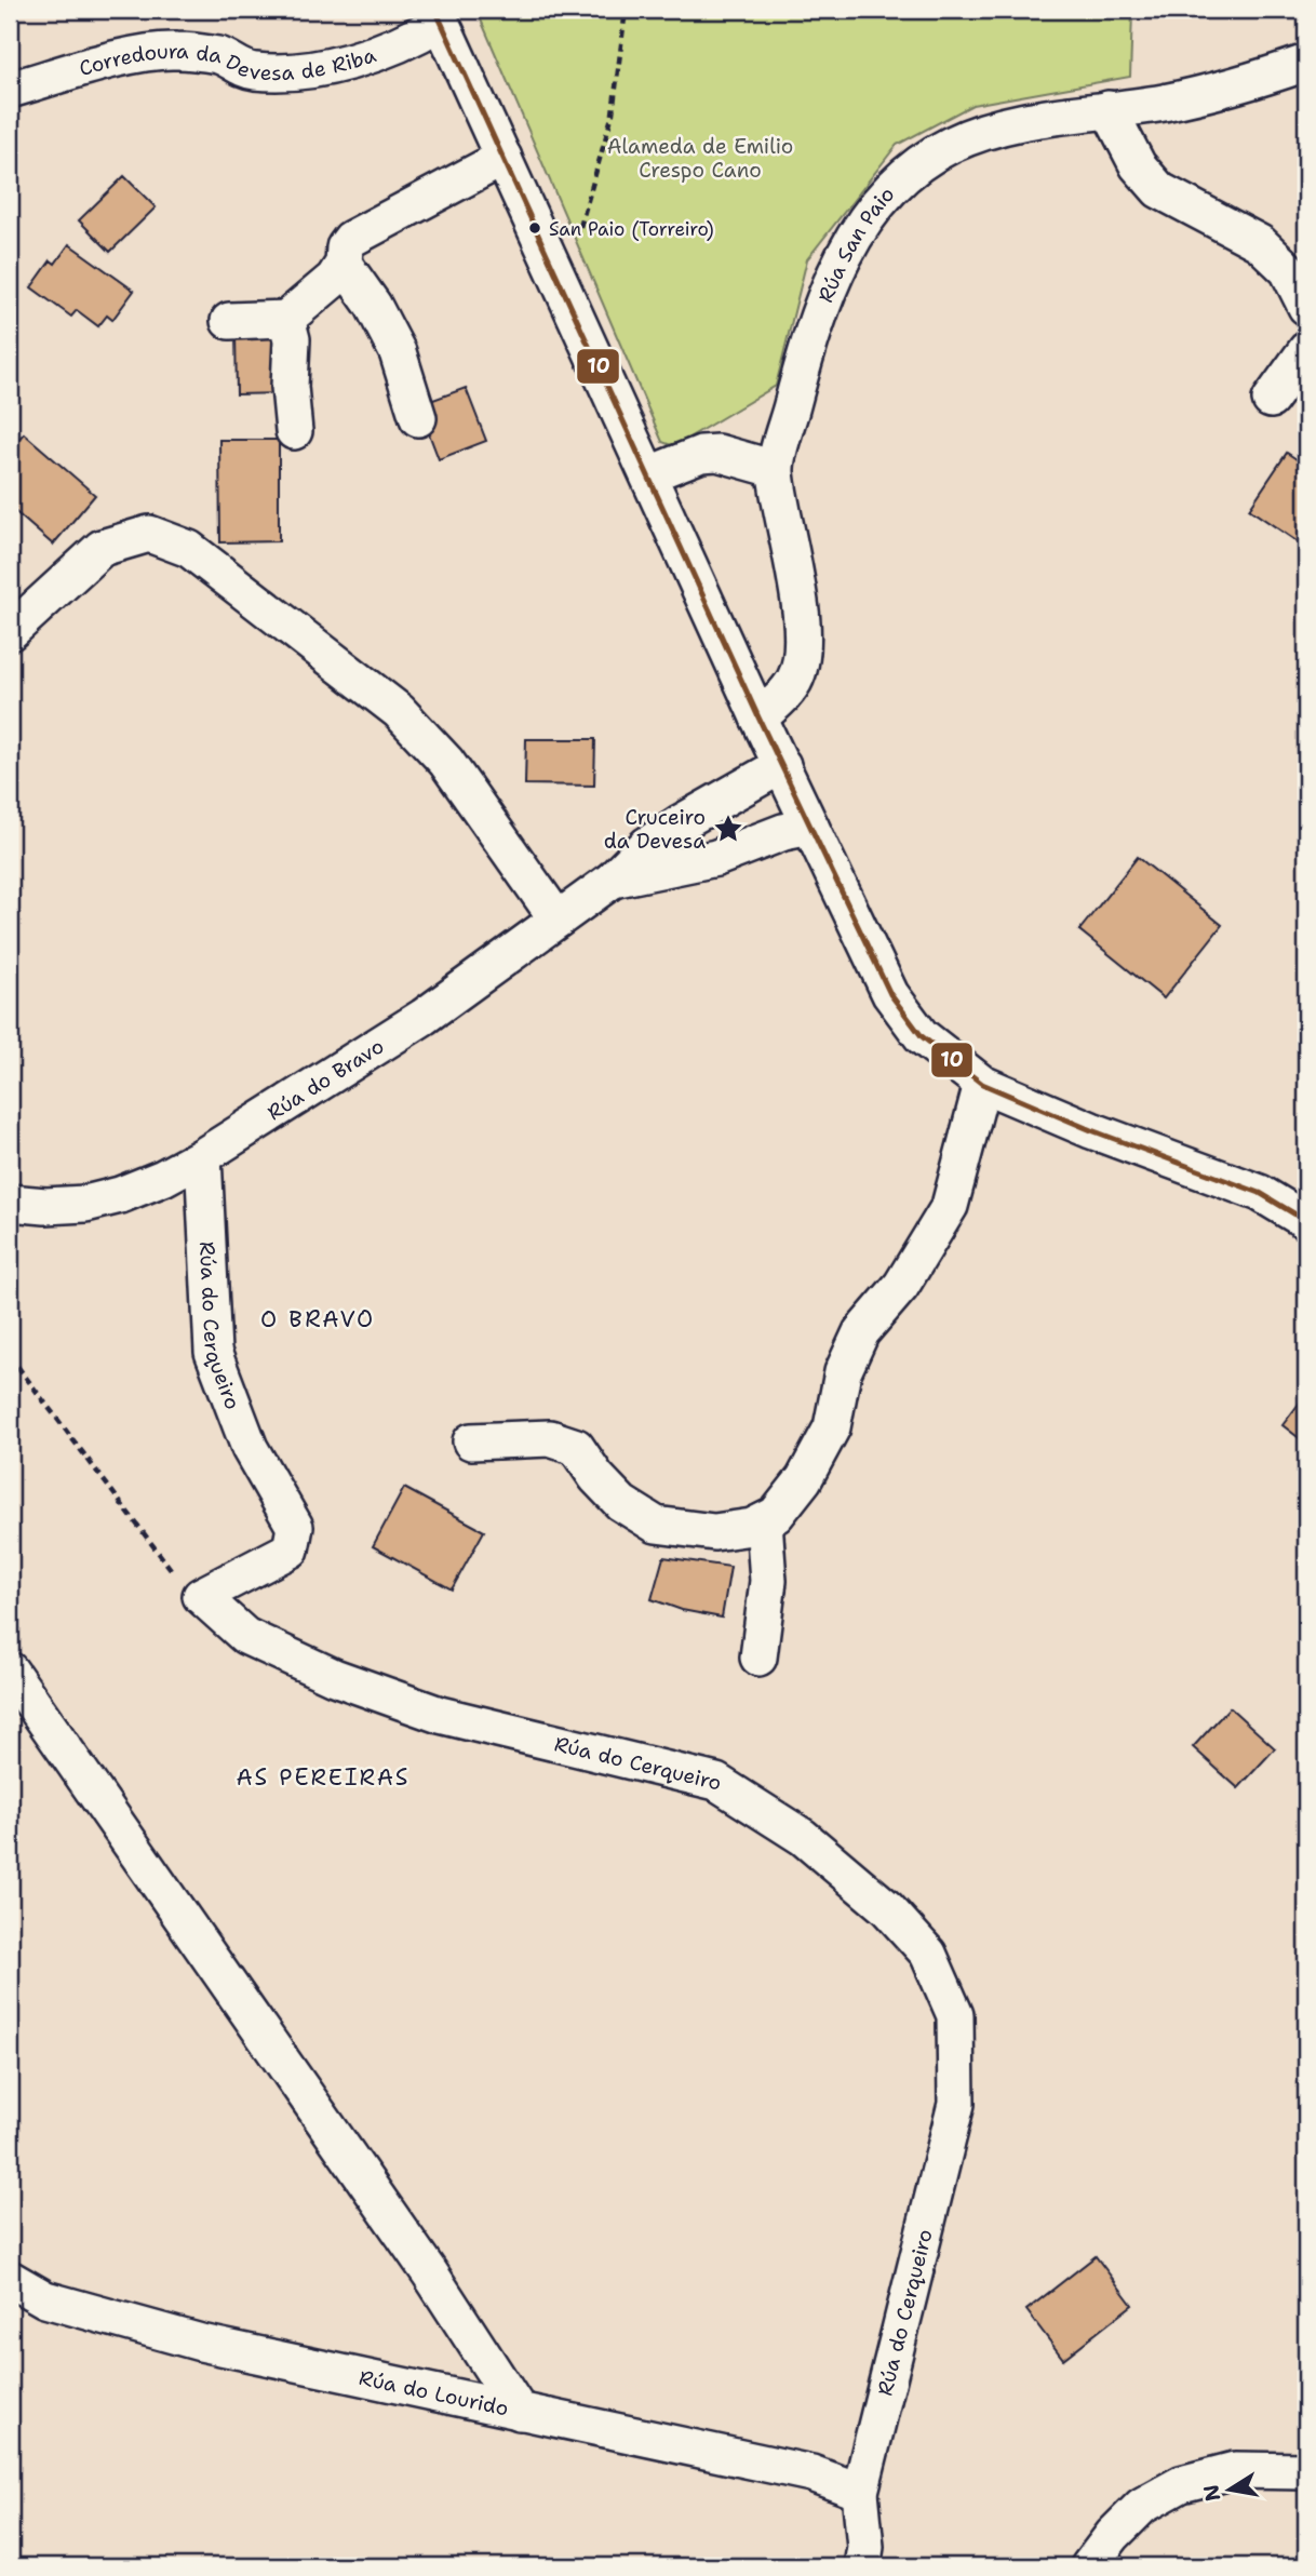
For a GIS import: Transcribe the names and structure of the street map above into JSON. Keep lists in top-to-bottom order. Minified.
{"streets":{"street":["Corredoura da Devesa de Riba","Rúa San Paio","Rúa do Bravo","Rúa do Cerqueiro","Rúa do Lourido"]},"crossings":[["Rúa do Bravo","Rúa do Cerqueiro"],["Rúa do Cerqueiro","Rúa do Lourido"]],"districts":["O BRAVO","AS PEREIRAS"],"parks":["Alameda de Emilio Crespo Cano"],"places":{"other":["San Paio (Torreiro)"],"place":["Cruceiro da Devesa"]},"lines":["transit line 10"],"north":"left"}
